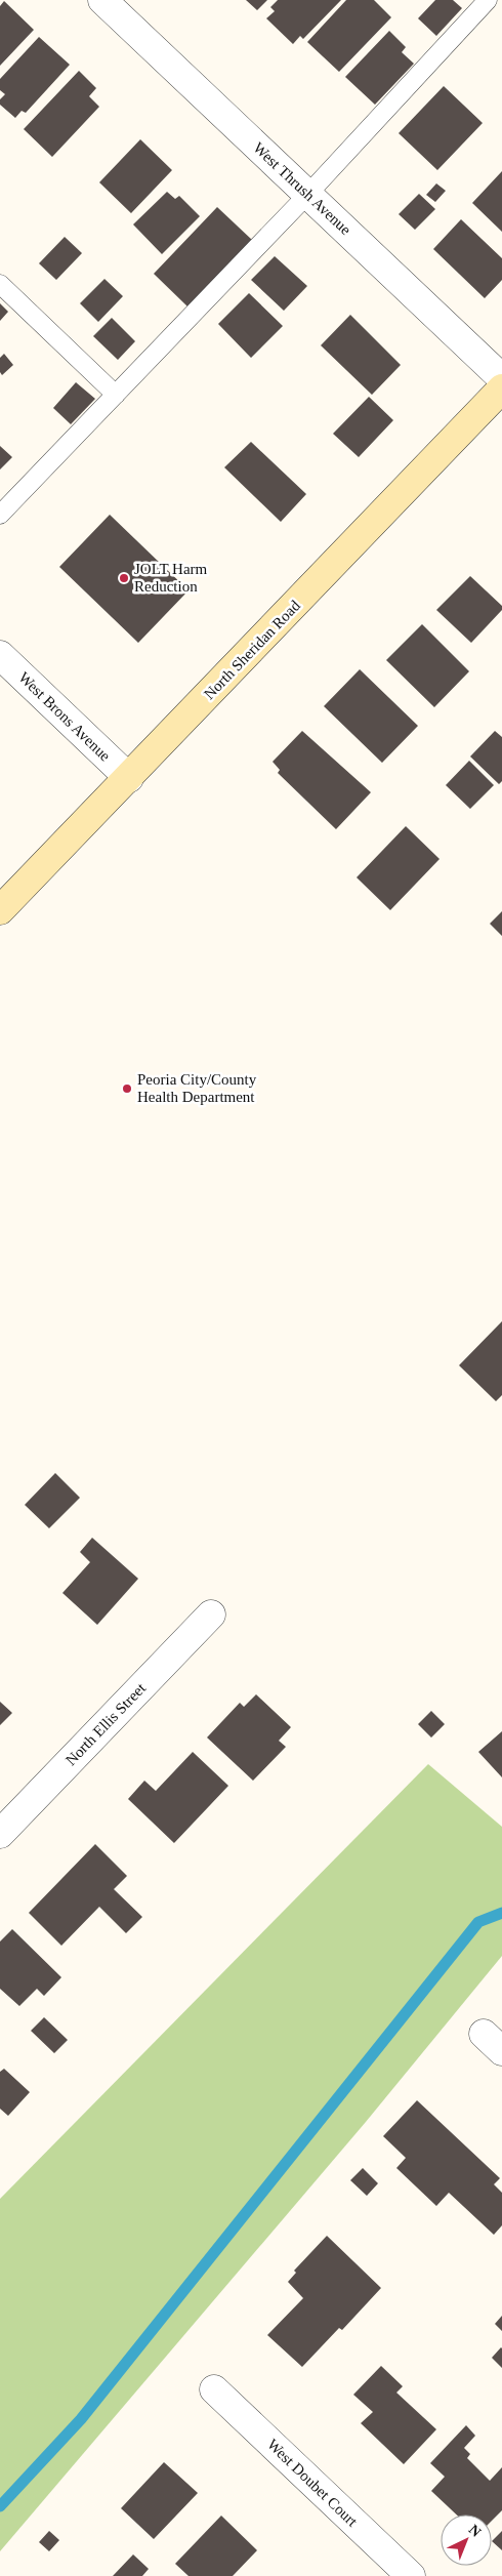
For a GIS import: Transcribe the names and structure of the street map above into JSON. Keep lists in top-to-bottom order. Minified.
{"streets":{"main road":["North Sheridan Road"],"street":["West Thrush Avenue","West Brons Avenue","North Ellis Street","West Doubet Court"]},"crossings":[["North Sheridan Road","West Brons Avenue"]],"places":["JOLT Harm Reduction","Peoria City/County Health Department"],"north":"top right"}
